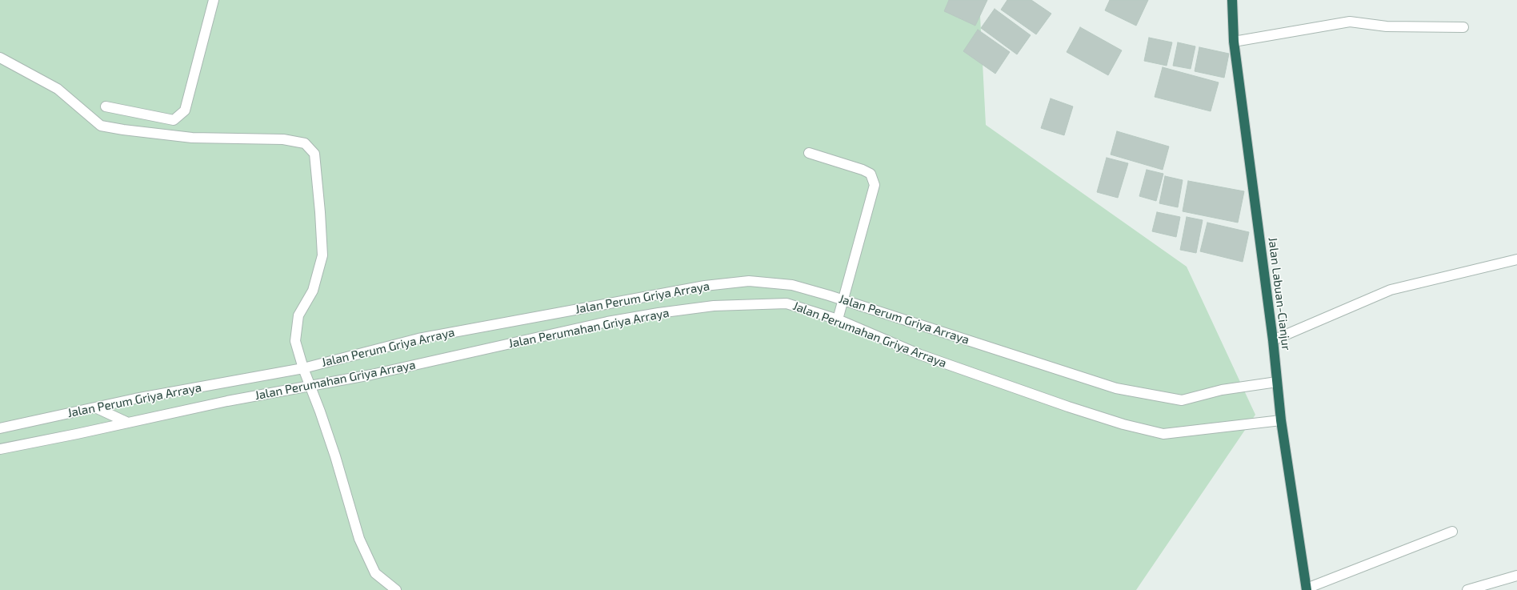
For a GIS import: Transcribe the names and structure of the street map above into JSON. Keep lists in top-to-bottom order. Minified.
{"streets":{"highway":["Jalan Labuan-Cianjur"],"street":["Jalan Perum Griya Arraya","Jalan Perumahan Griya Arraya"]},"crossings":[["Jalan Labuan-Cianjur","Jalan Perum Griya Arraya"],["Jalan Labuan-Cianjur","Jalan Perumahan Griya Arraya"]]}
